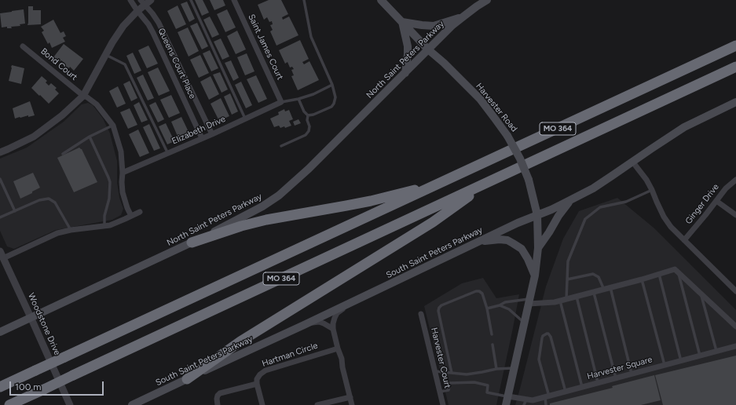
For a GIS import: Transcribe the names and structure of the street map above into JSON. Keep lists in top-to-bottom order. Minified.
{"streets":{"highway":["MO 364"],"main road":["North Saint Peters Parkway","Harvester Road","South Saint Peters Parkway"],"street":["Saint James Court","Queens Court Place","Bond Court","Elizabeth Drive","Ginger Drive","Woodstone Drive","Hartman Circle","Harvester Court","Harvester Square"]},"crossings":[["Saint James Court","Elizabeth Drive"],["North Saint Peters Parkway","Harvester Road"],["North Saint Peters Parkway","Woodstone Drive"],["Queens Court Place","Elizabeth Drive"],["Harvester Road","South Saint Peters Parkway"],["Harvester Road","Harvester Square"]],"scale_bar":"100 m"}
